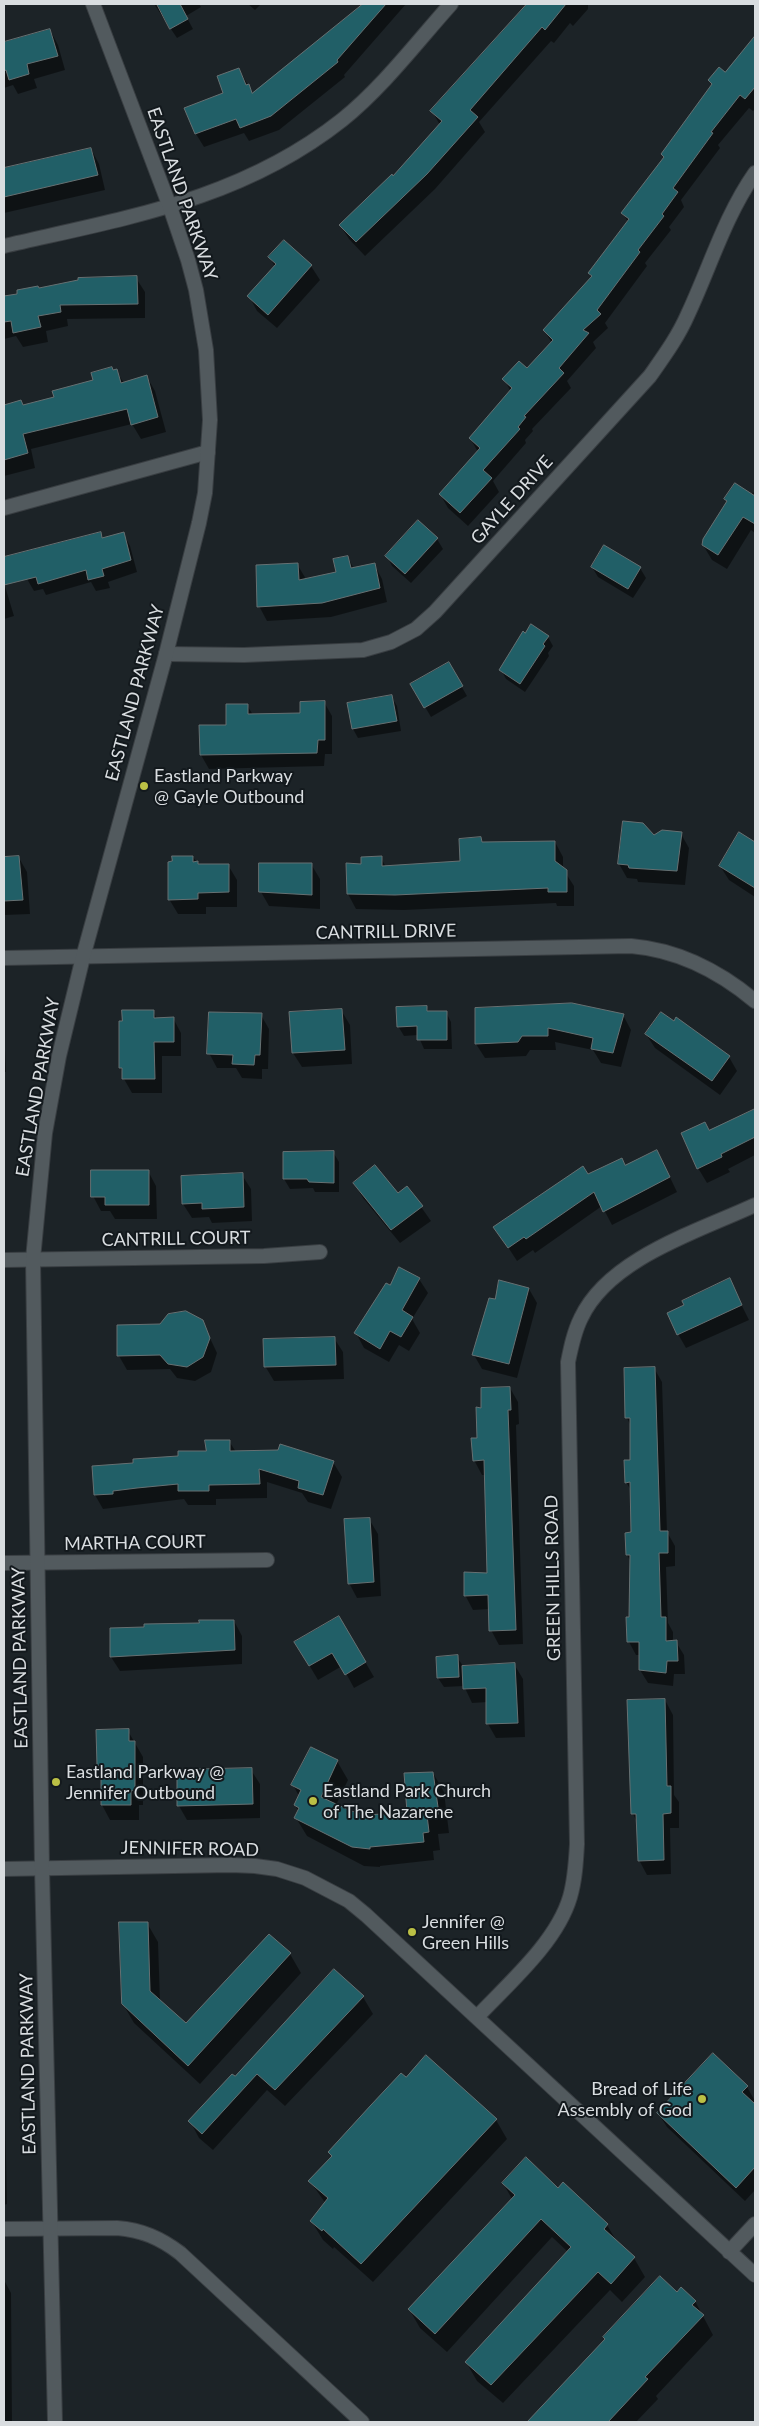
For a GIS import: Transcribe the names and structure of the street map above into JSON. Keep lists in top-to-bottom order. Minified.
{"streets":{"street":["EASTLAND PARKWAY","GAYLE DRIVE","CANTRILL DRIVE","CANTRILL COURT","MARTHA COURT","GREEN HILLS ROAD","JENNIFER ROAD"]},"crossings":[["EASTLAND PARKWAY","GAYLE DRIVE"],["EASTLAND PARKWAY","CANTRILL DRIVE"],["EASTLAND PARKWAY","CANTRILL COURT"],["EASTLAND PARKWAY","MARTHA COURT"],["EASTLAND PARKWAY","JENNIFER ROAD"],["GREEN HILLS ROAD","JENNIFER ROAD"]],"places":["Eastland Parkway @ Gayle Outbound","Eastland Parkway @ Jennifer Outbound","Eastland Park Church of The Nazarene","Jennifer @ Green Hills","Bread of Life Assembly of God"]}
